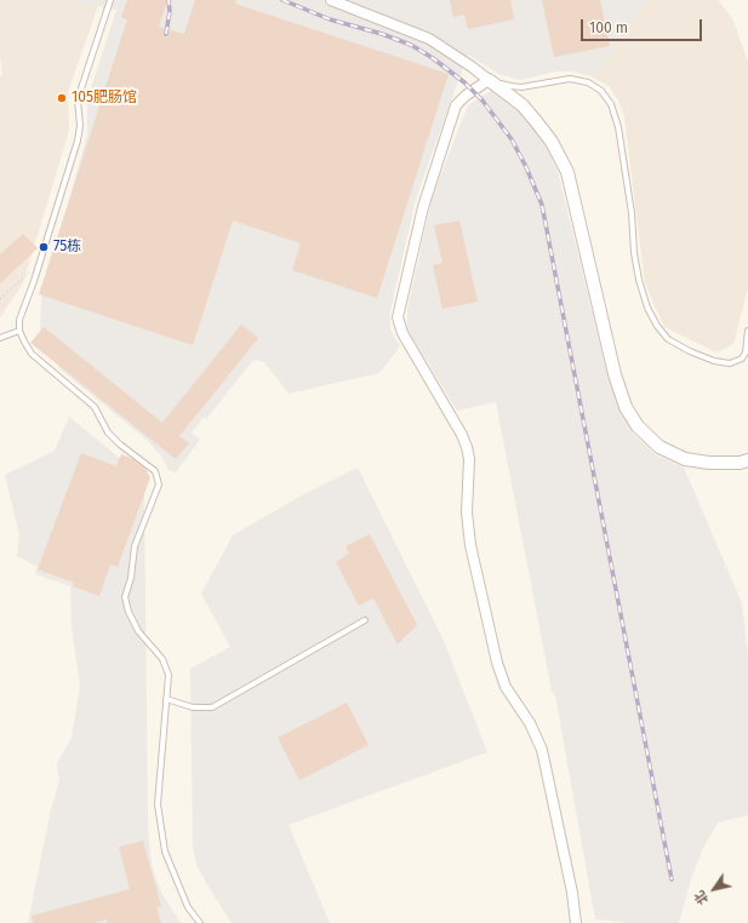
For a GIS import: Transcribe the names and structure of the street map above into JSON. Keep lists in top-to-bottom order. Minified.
{"places":["105肥肠馆","75栋"],"scale_bar":"100 m","north":"bottom left"}
